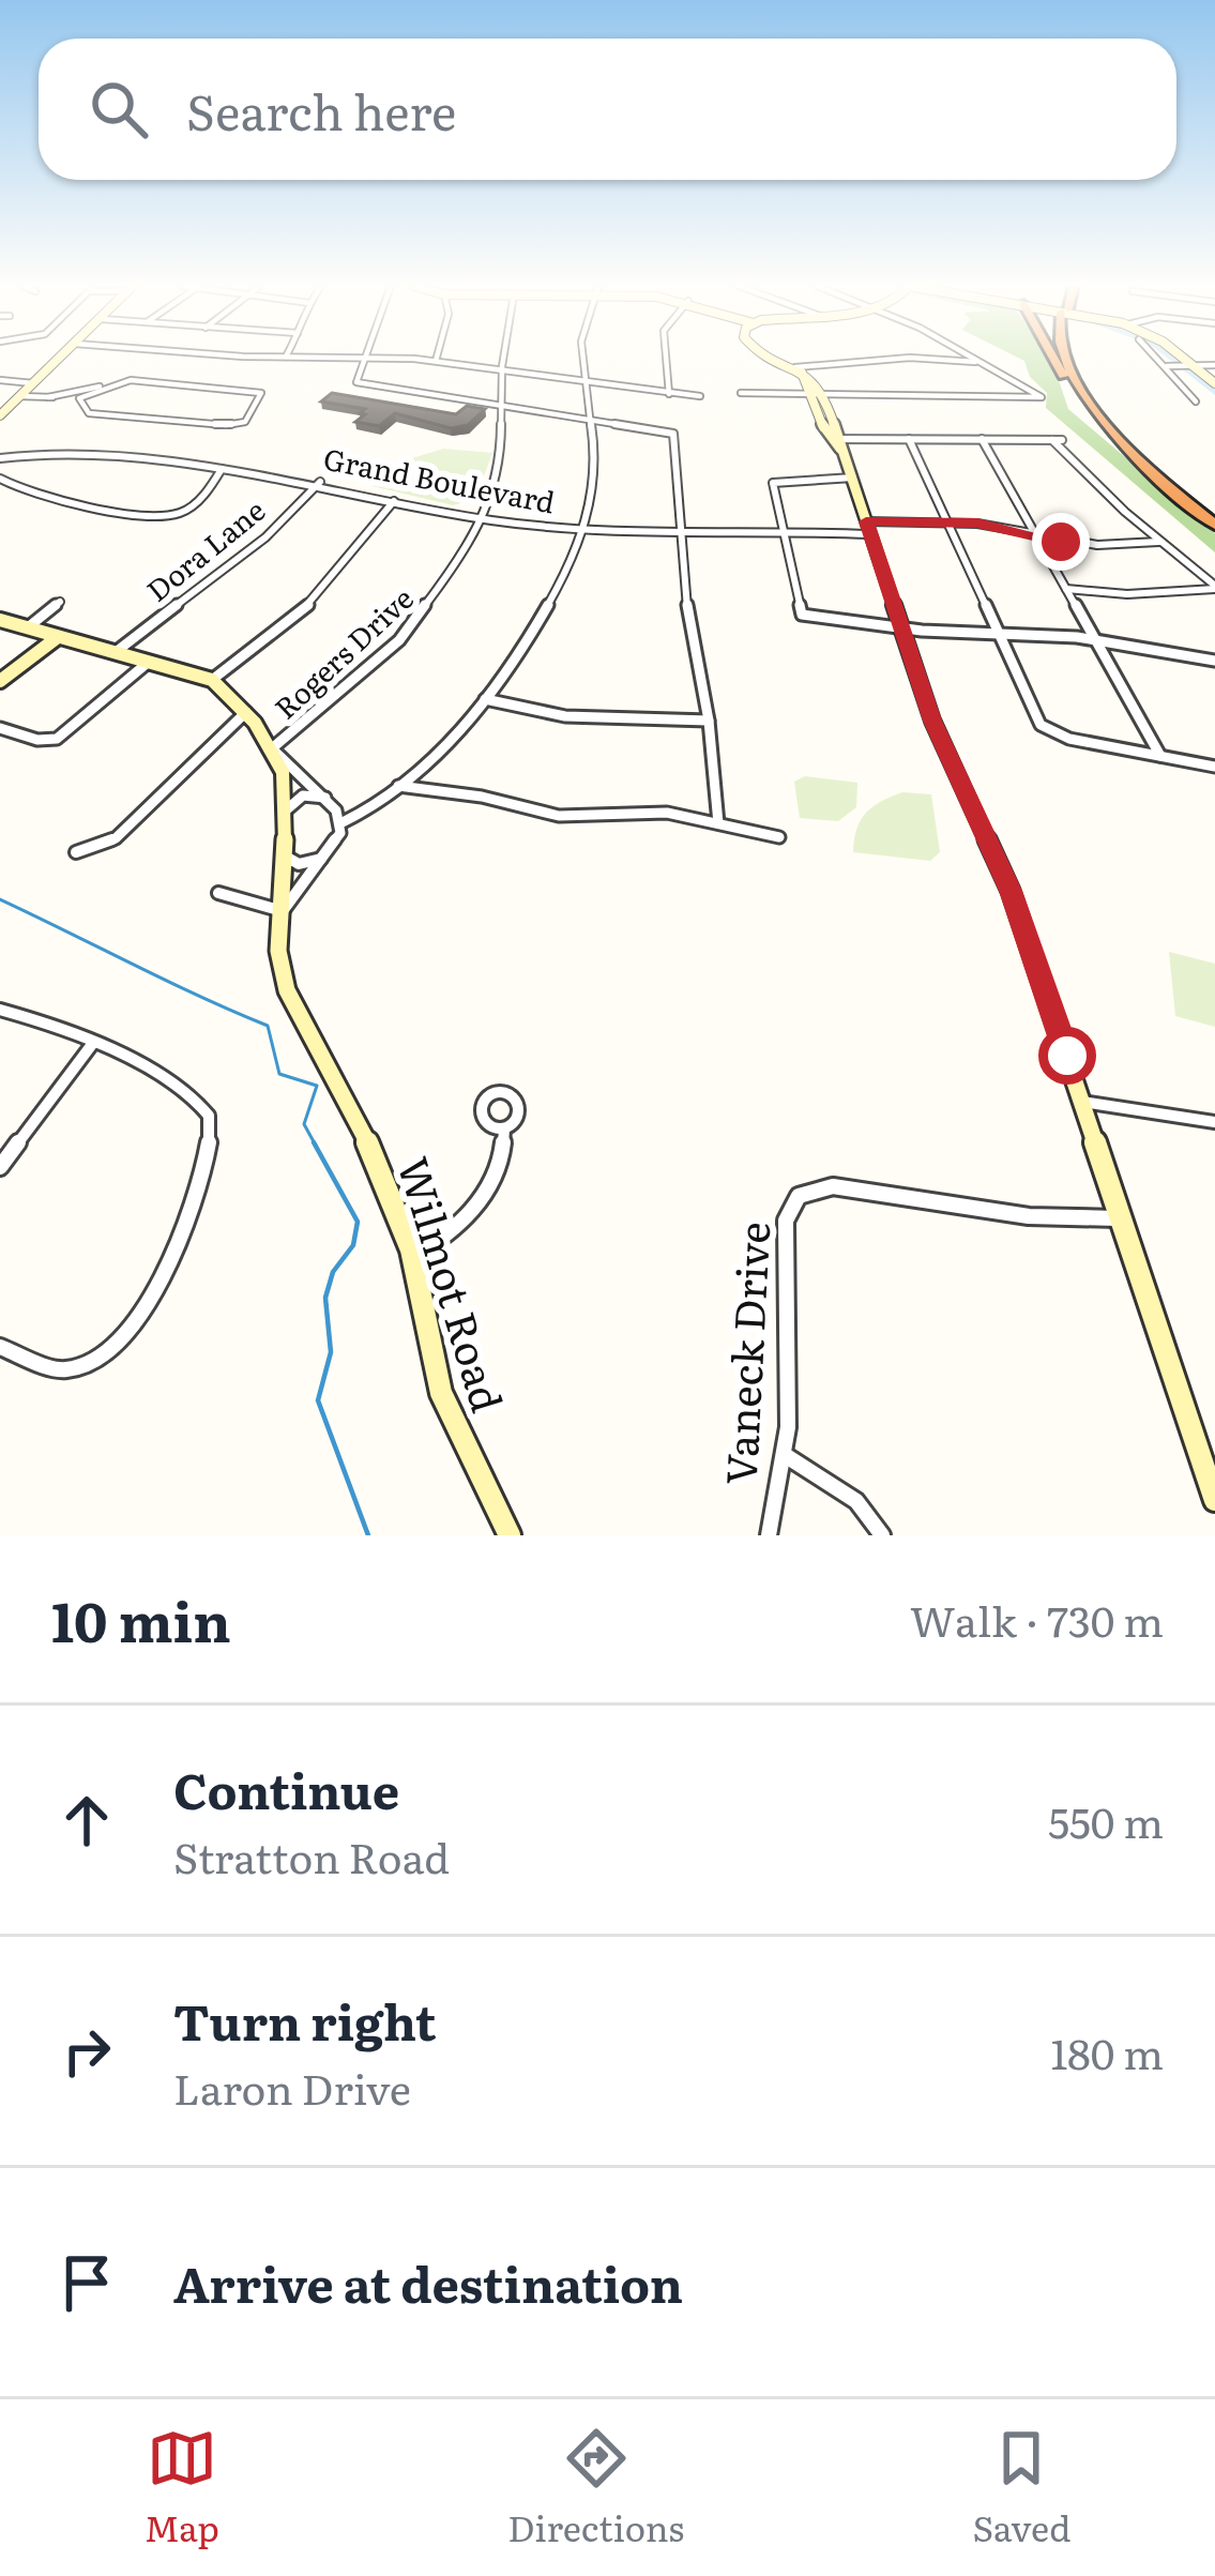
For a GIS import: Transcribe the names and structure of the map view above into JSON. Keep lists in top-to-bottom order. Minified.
{"streets":{"street":["Grand Boulevard","Dora Lane","Rogers Drive","Wilmot Road","Vaneck Drive"]},"crossings":[["Grand Boulevard","Dora Lane"],["Grand Boulevard","Rogers Drive"],["Dora Lane","Wilmot Road"],["Rogers Drive","Wilmot Road"]],"page":{"search":"Search here","heading":["10 min","Walk · 730 m"],"list":[["Continue","Stratton Road","550 m"],["Turn right","Laron Drive","180 m"],"Arrive at destination"],"nav":["Map","Directions","Saved"]}}
